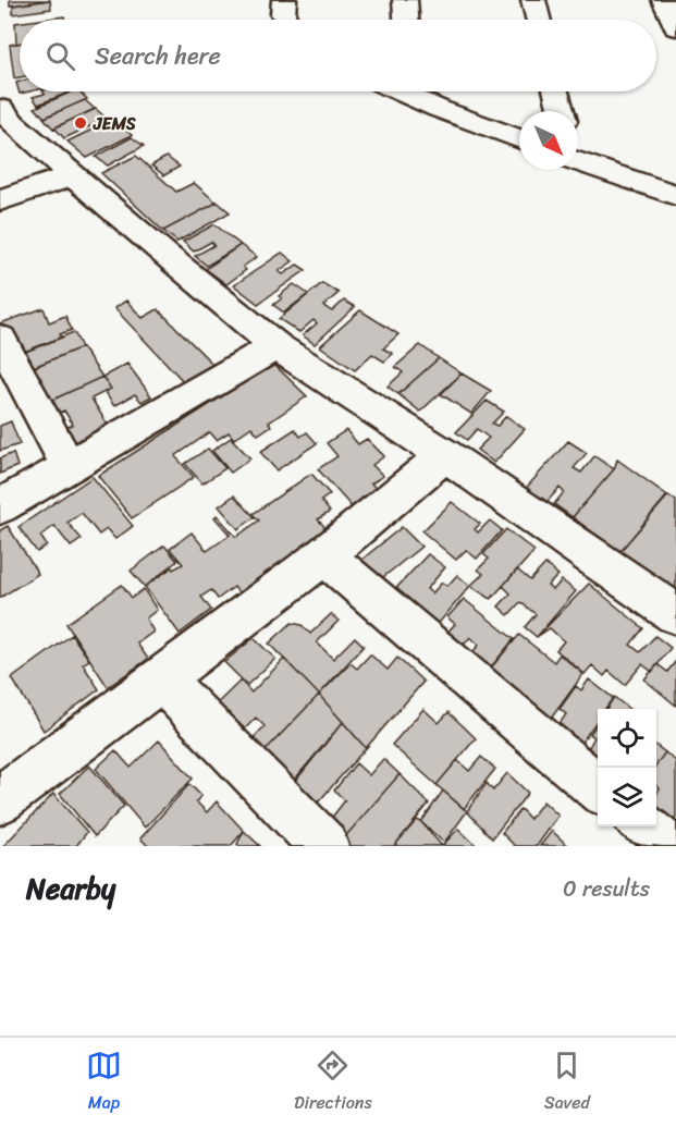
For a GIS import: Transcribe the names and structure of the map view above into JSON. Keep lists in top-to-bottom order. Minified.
{"places":["JEMS"],"north":"bottom right","page":{"search":"Search here","heading":["Nearby","0 results"],"nav":["Map","Directions","Saved"]}}
